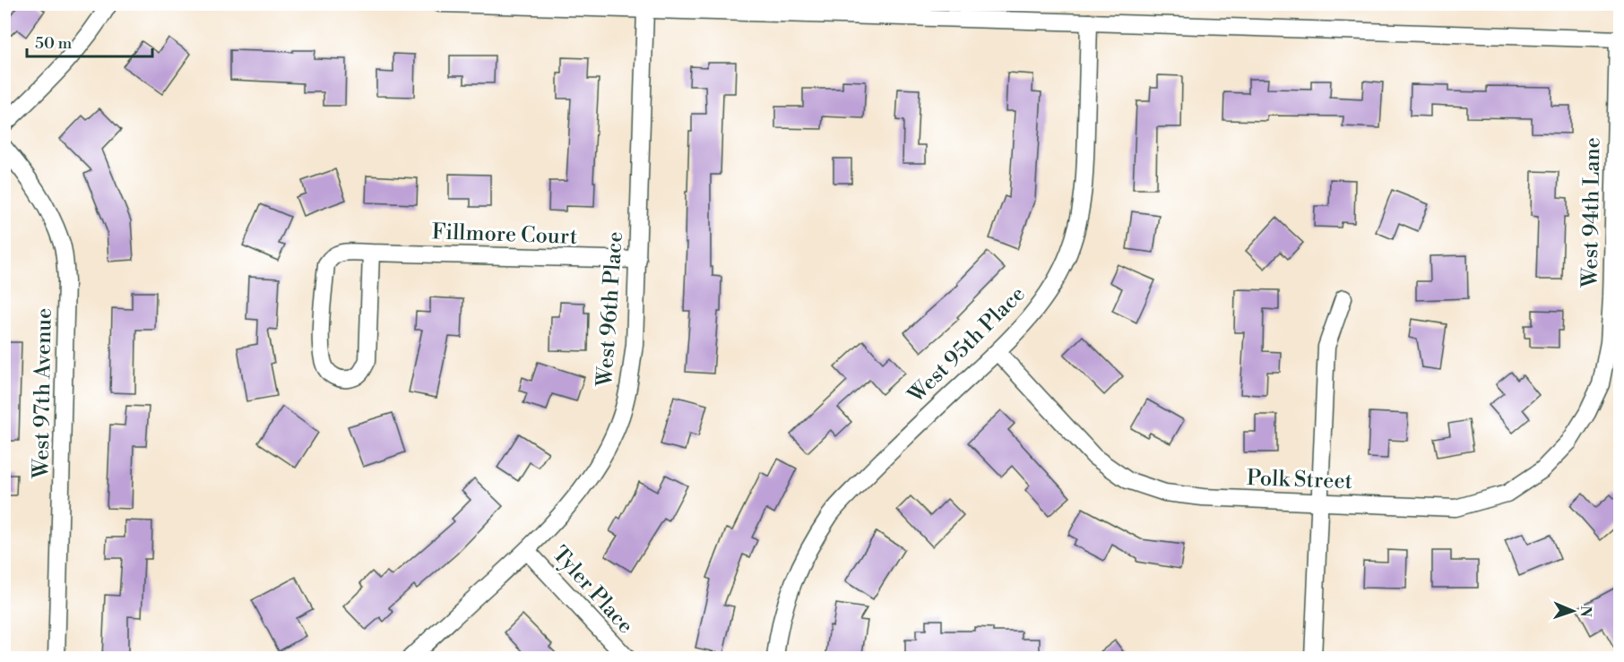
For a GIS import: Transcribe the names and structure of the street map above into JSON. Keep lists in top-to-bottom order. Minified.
{"streets":{"street":["West 94th Lane","Fillmore Court","West 96th Place","West 95th Place","West 97th Avenue","Polk Street","Tyler Place"]},"crossings":[["West 94th Lane","Polk Street"],["Fillmore Court","West 96th Place"],["West 96th Place","Tyler Place"],["West 95th Place","Polk Street"]],"scale_bar":"50 m","north":"right"}
